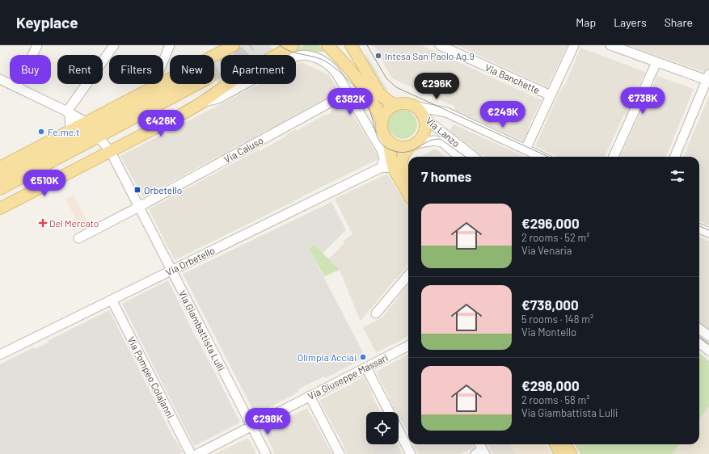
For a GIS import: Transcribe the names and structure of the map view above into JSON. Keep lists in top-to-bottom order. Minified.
{"streets":{"street":["Via Banchette","Via Lanzo","Via Caluso","Via Orbetello","Via Giambattista Lulli","Via Giuseppe Massari","Via Pompeo Colajanni"]},"crossings":[["Via Caluso","Via Giambattista Lulli"],["Via Orbetello","Via Giambattista Lulli"],["Via Orbetello","Via Pompeo Colajanni"],["Via Giambattista Lulli","Via Giuseppe Massari"]],"places":{"other":["Intesa San Paolo Ag.9","Fe.me.t","Olimpia Acciai"],"transit":["Orbetello"],"health":["Del Mercato"]},"page":{"header":"Keyplace","nav":["Map","Layers","Share"],"chip":["Buy","Rent","Filters","New","Apartment"],"price":["€296K","€738K","€382K","€249K","€426K","€510K","€298K"],"heading":"7 homes","list":[{"name":"€296,000","note":"2 rooms · 52 m² · Via Venaria"},{"name":"€738,000","note":"5 rooms · 148 m² · Via Montello"},{"name":"€298,000","note":"2 rooms · 58 m² · Via Giambattista Lulli"}]}}
